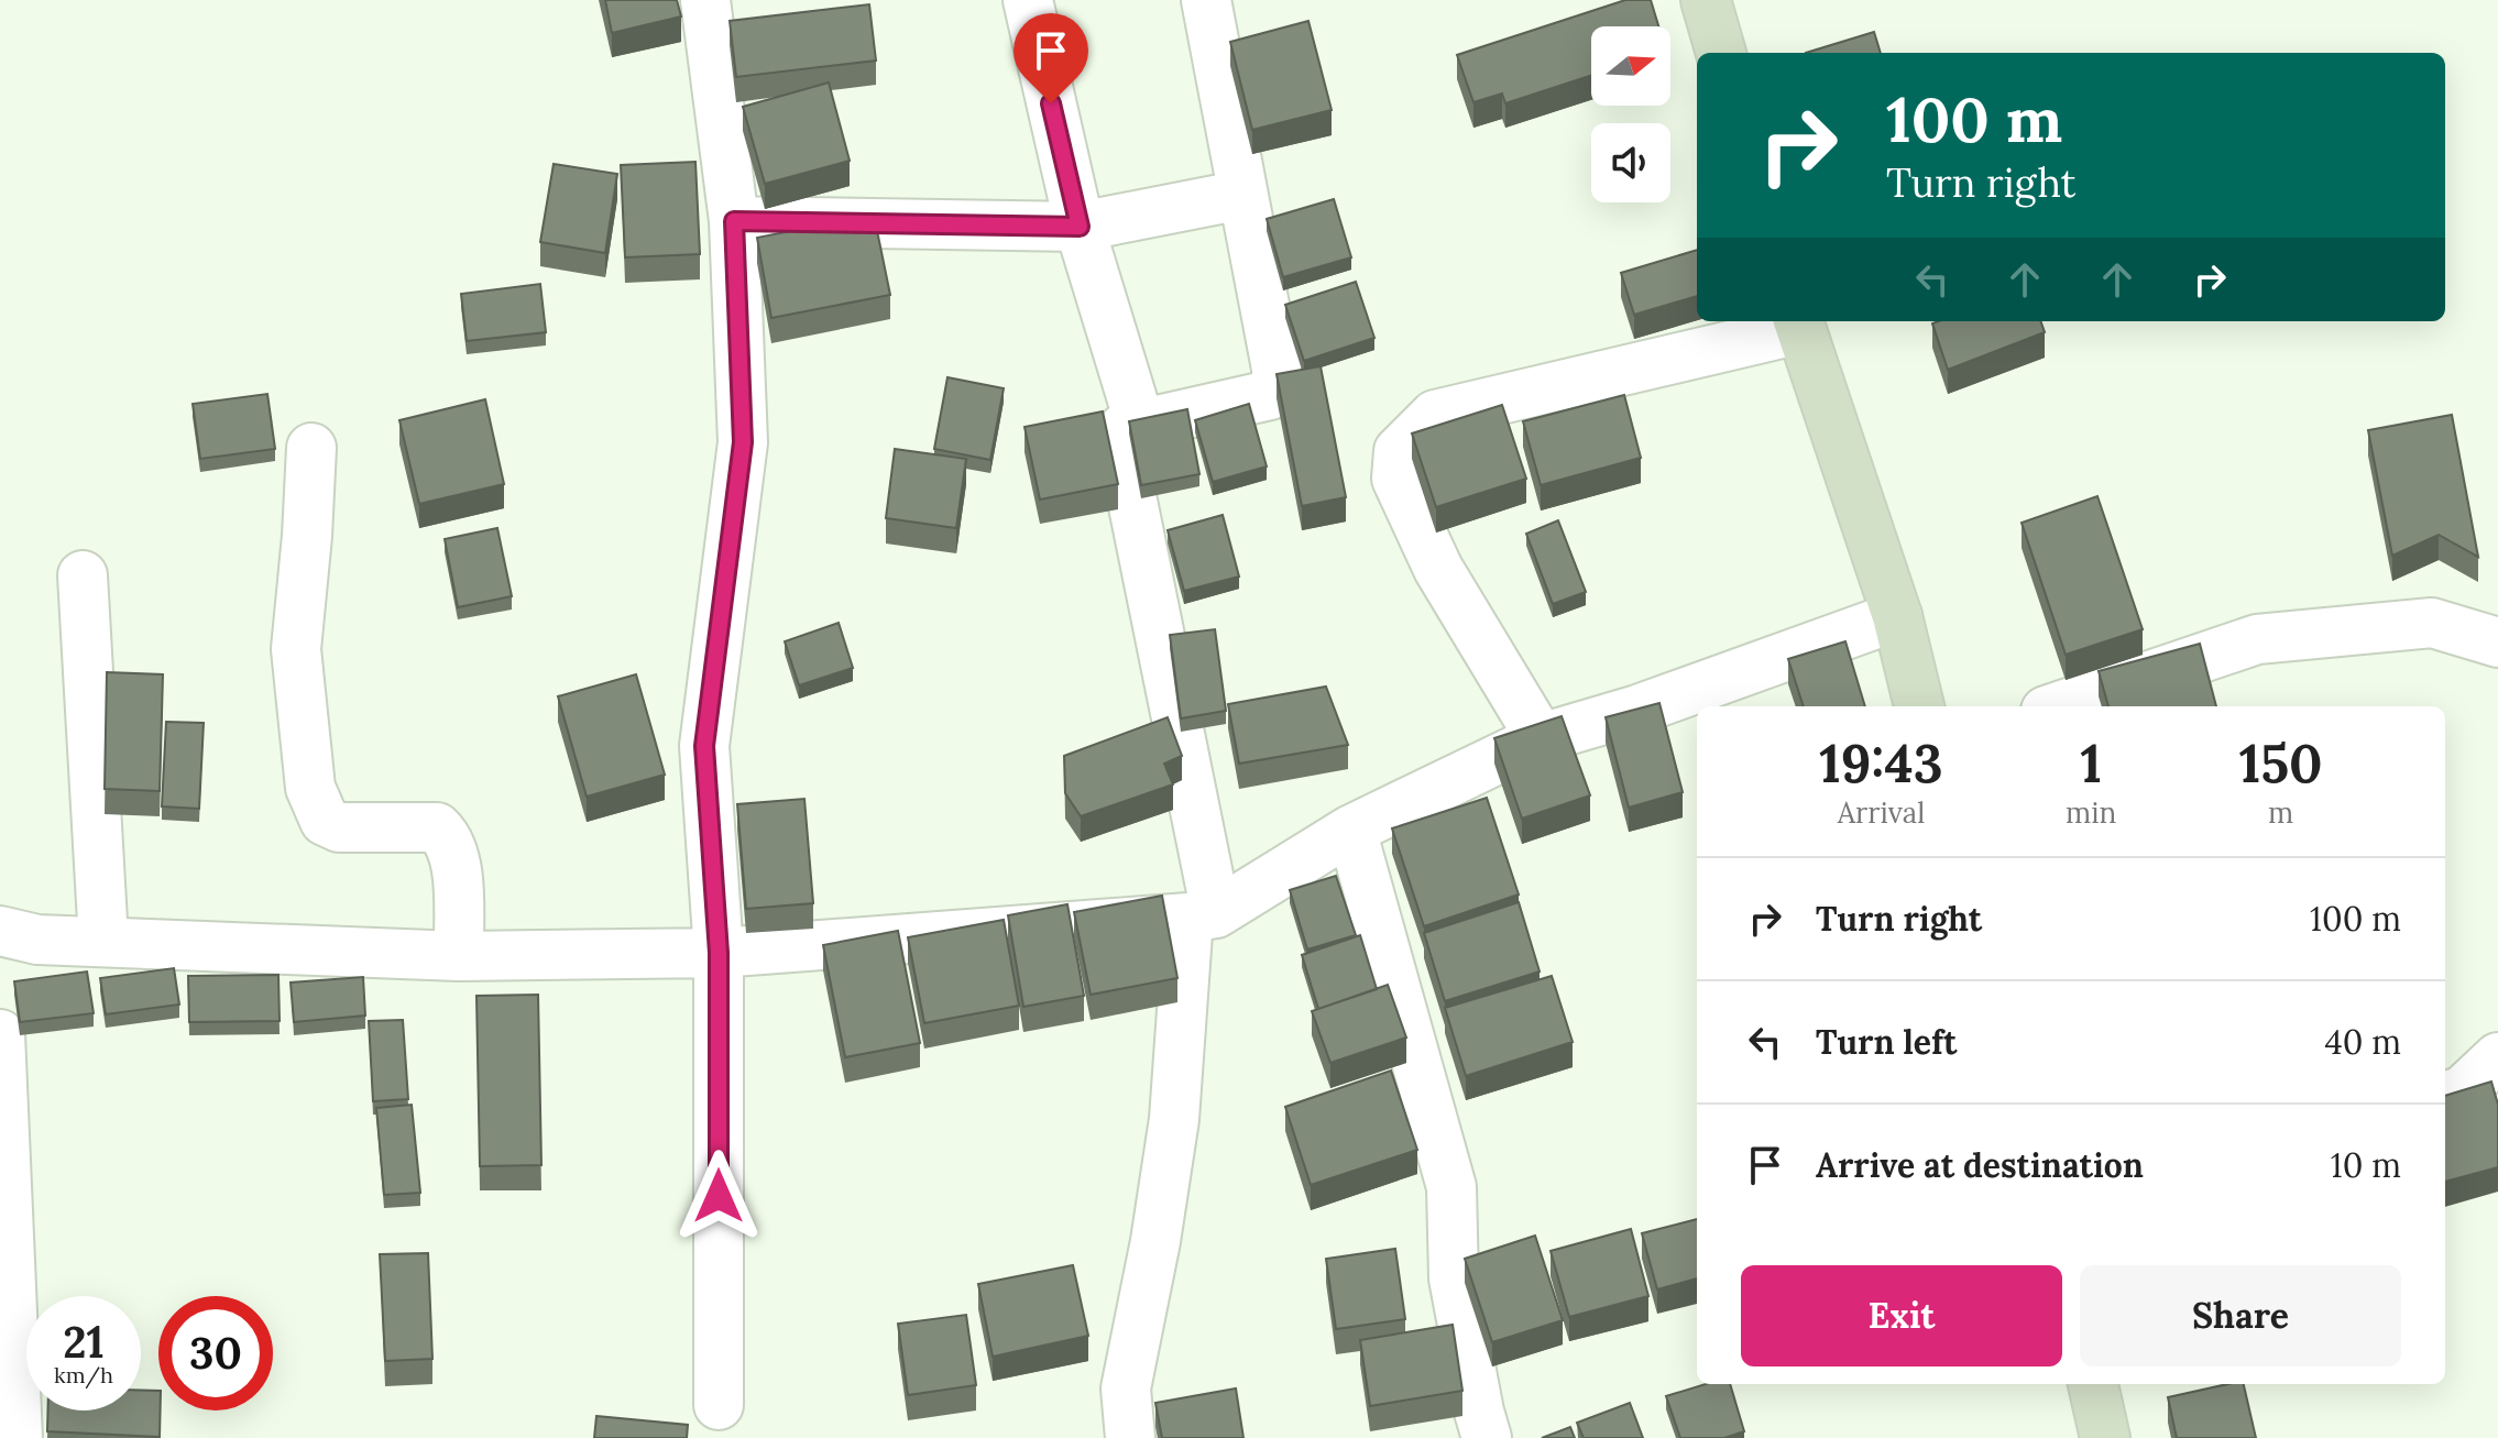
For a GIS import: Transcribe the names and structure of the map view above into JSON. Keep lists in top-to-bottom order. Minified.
{"north":"right","page":{"turn":["100 m","Turn right"],"eta":["19:43","Arrival","1","min","150","m"],"list":[{"name":"Turn right","value":"100 m"},{"name":"Turn left","value":"40 m"},{"name":"Arrive at destination","value":"10 m"}],"buttons":["Exit","Share"],"speed":"21 km/h","limit":"30"}}
